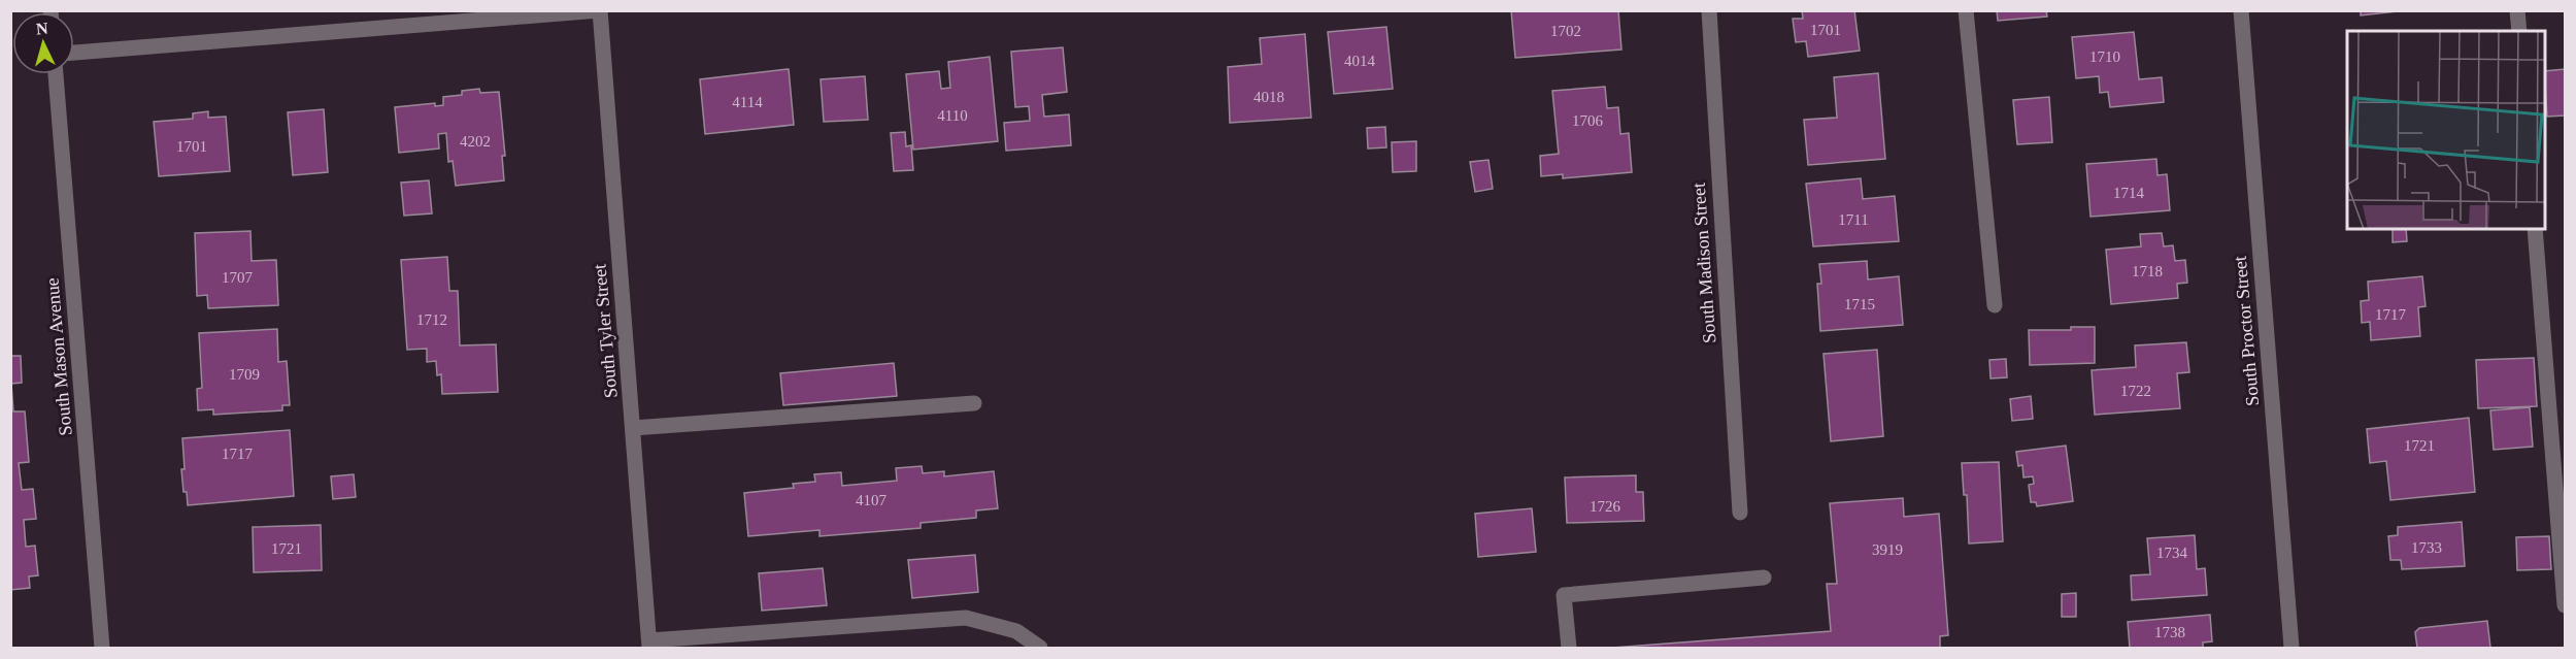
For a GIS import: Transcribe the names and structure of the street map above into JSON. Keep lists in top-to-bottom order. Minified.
{"streets":{"street":["South Madison Street","South Tyler Street","South Proctor Street","South Mason Avenue"]},"house_numbers":["1701","1702","1710","4014","4018","4114","4110","1706","4202","1701","1714","1711","1718","1707","1715","1717","1712","1709","1722","1721","1717","4107","1726","1733","1721","3919","1734","1738"],"north":"top"}
